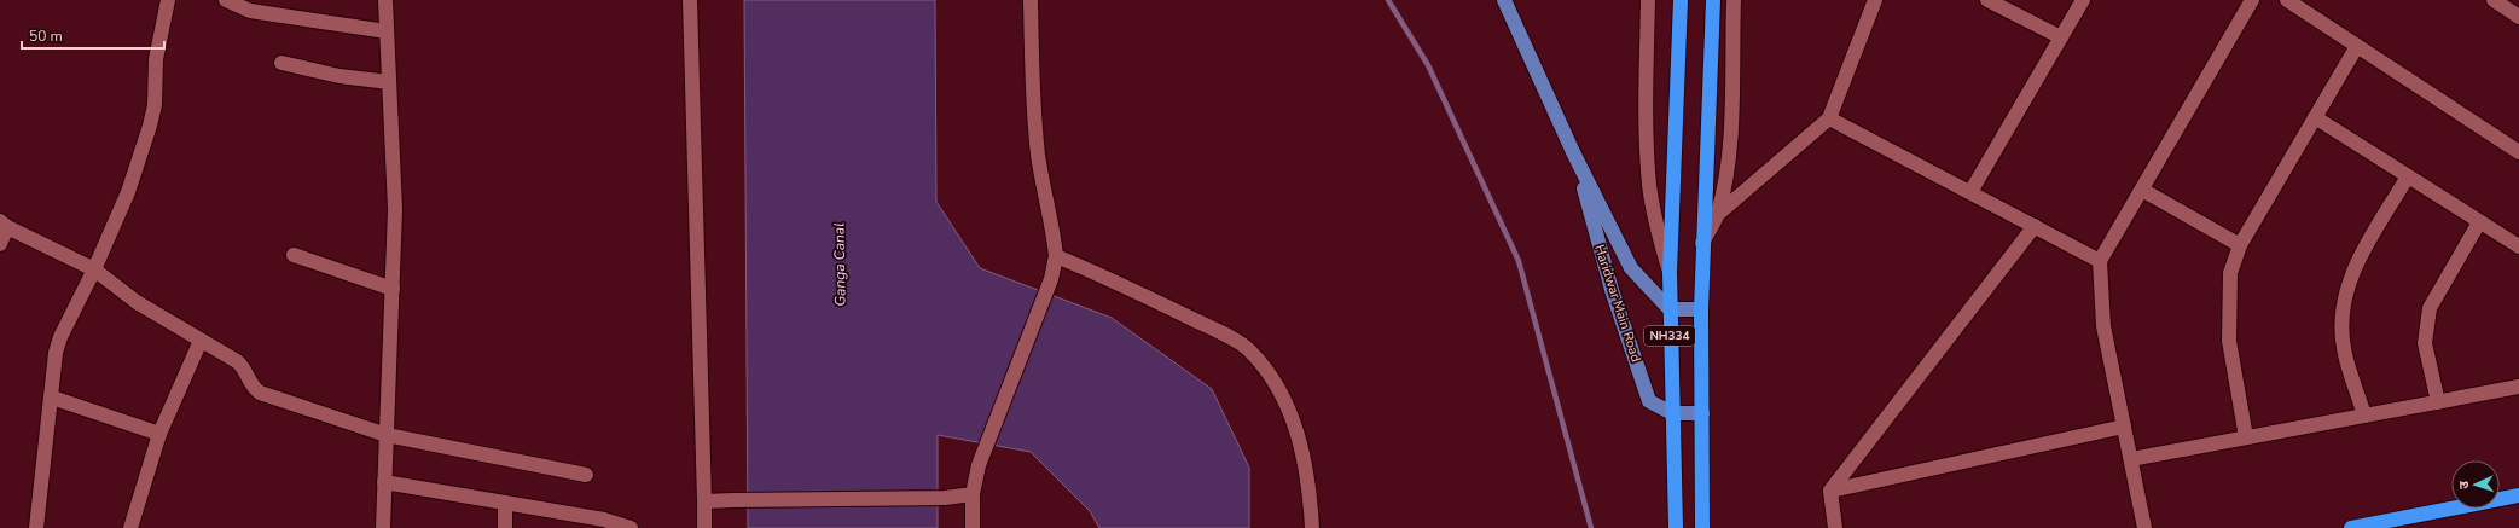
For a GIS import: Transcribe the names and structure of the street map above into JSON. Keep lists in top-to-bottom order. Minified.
{"streets":{"highway":["NH334"],"main road":["Haridwar Main Road"]},"crossings":[["Haridwar Main Road","NH334"]],"water":["Ganga Canal"],"scale_bar":"50 m","north":"left"}
